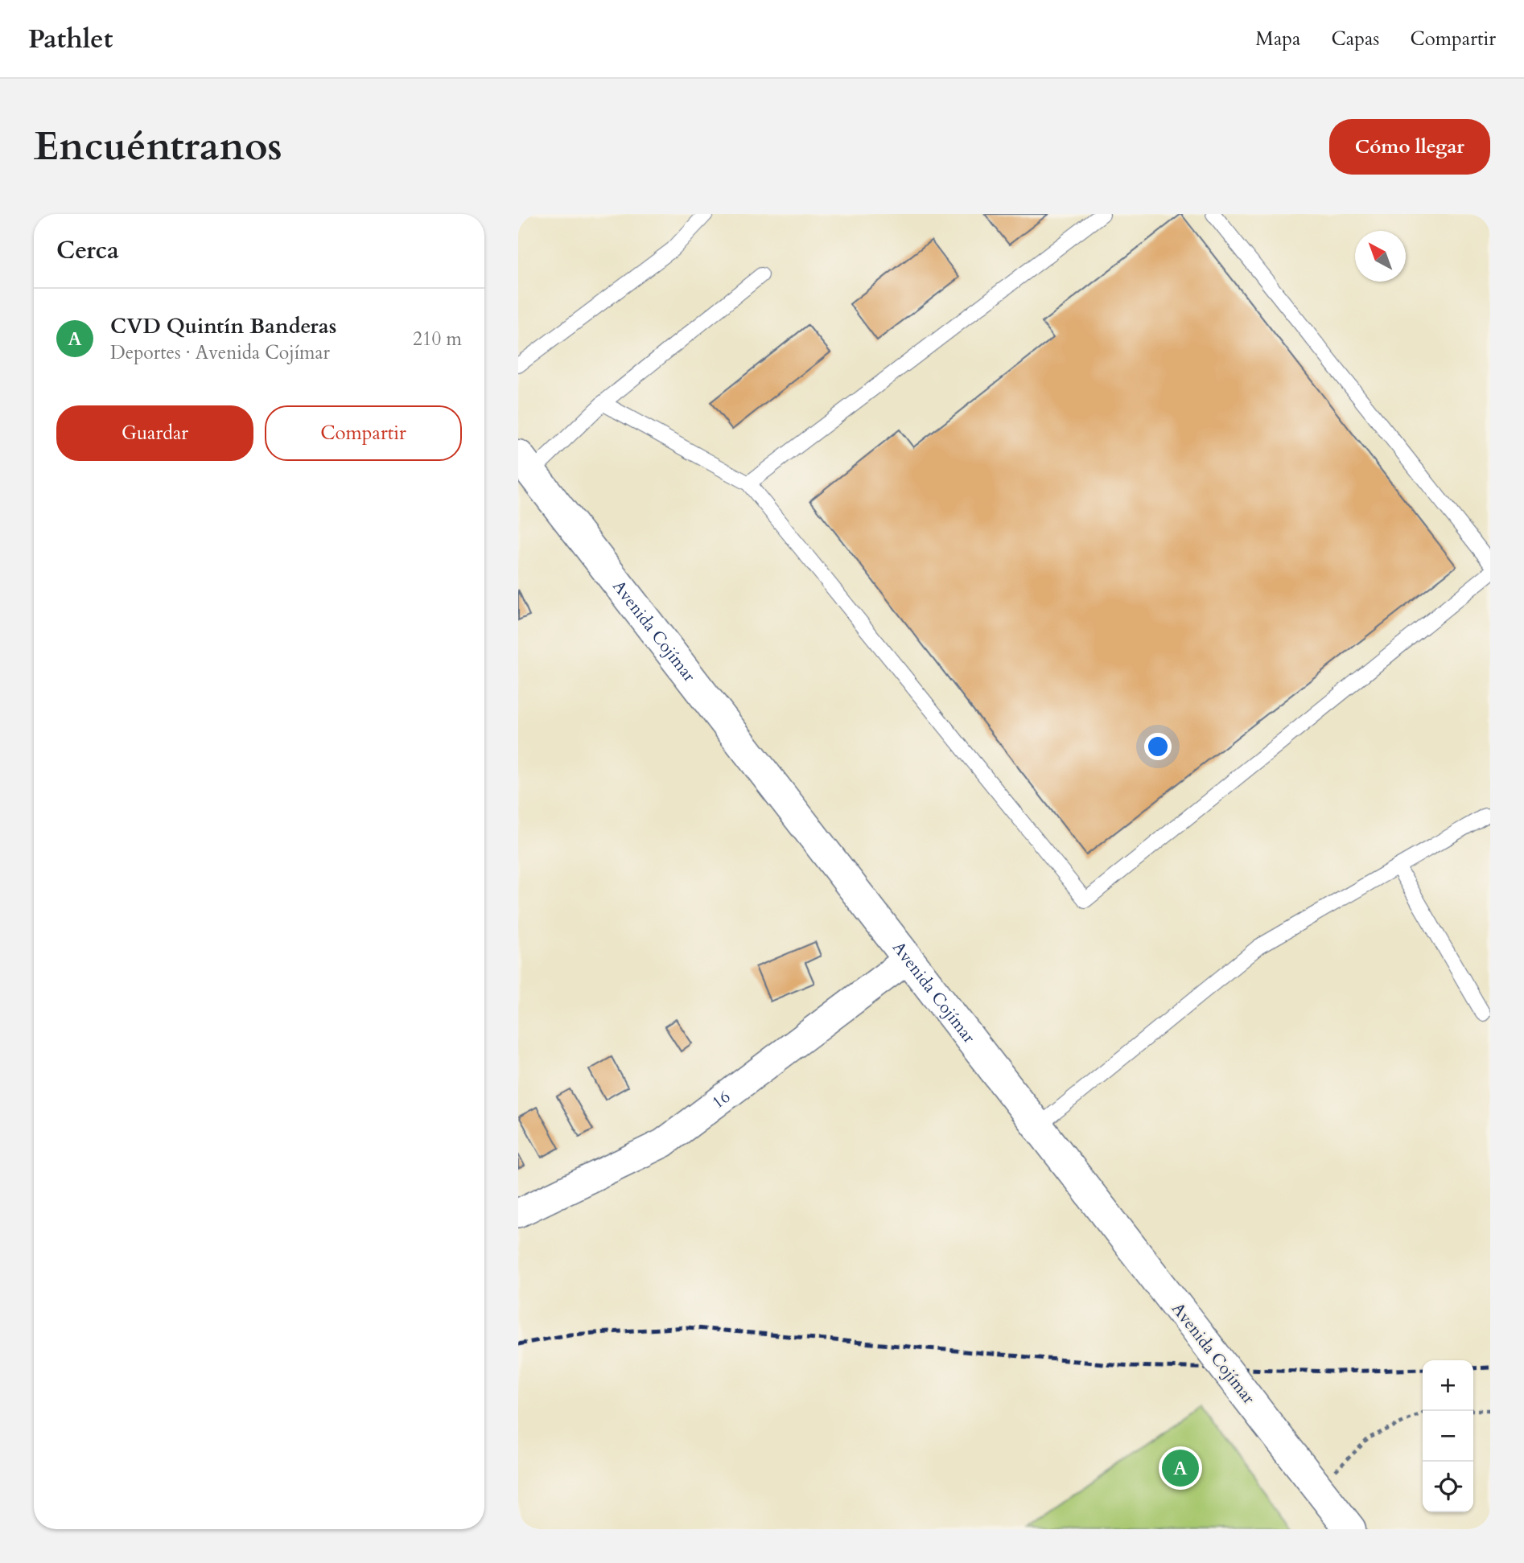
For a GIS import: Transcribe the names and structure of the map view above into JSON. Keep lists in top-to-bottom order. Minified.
{"streets":{"main road":["Avenida Cojímar"],"street":["16"]},"crossings":[["Avenida Cojímar","16"]],"north":"top left","page":{"header":"Pathlet","nav":["Mapa","Capas","Compartir"],"buttons":["Cómo llegar",["Guardar","Compartir"]],"title":"Encuéntranos","heading":"Cerca","list":[{"mark":"A","name":"CVD Quintín Banderas","note":"Deportes · Avenida Cojímar","value":"210 m"}],"map_buttons":["+","−"],"pins":"A"}}
